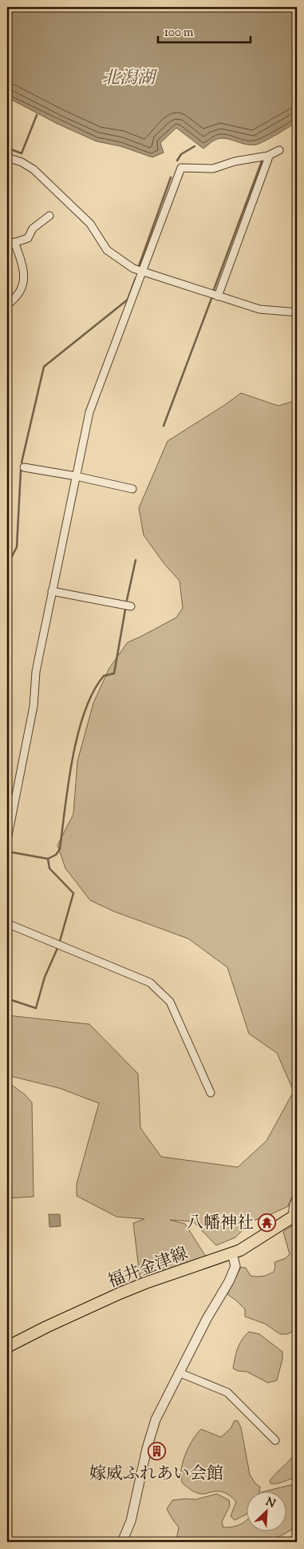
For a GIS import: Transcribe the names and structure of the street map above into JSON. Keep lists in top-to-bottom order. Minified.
{"streets":{"main road":["福井金津線"]},"water":["北潟湖"],"places":{"temple":["八幡神社"],"building":["嫁威ふれあい会館"]},"scale_bar":"100 m","north":"top right"}
